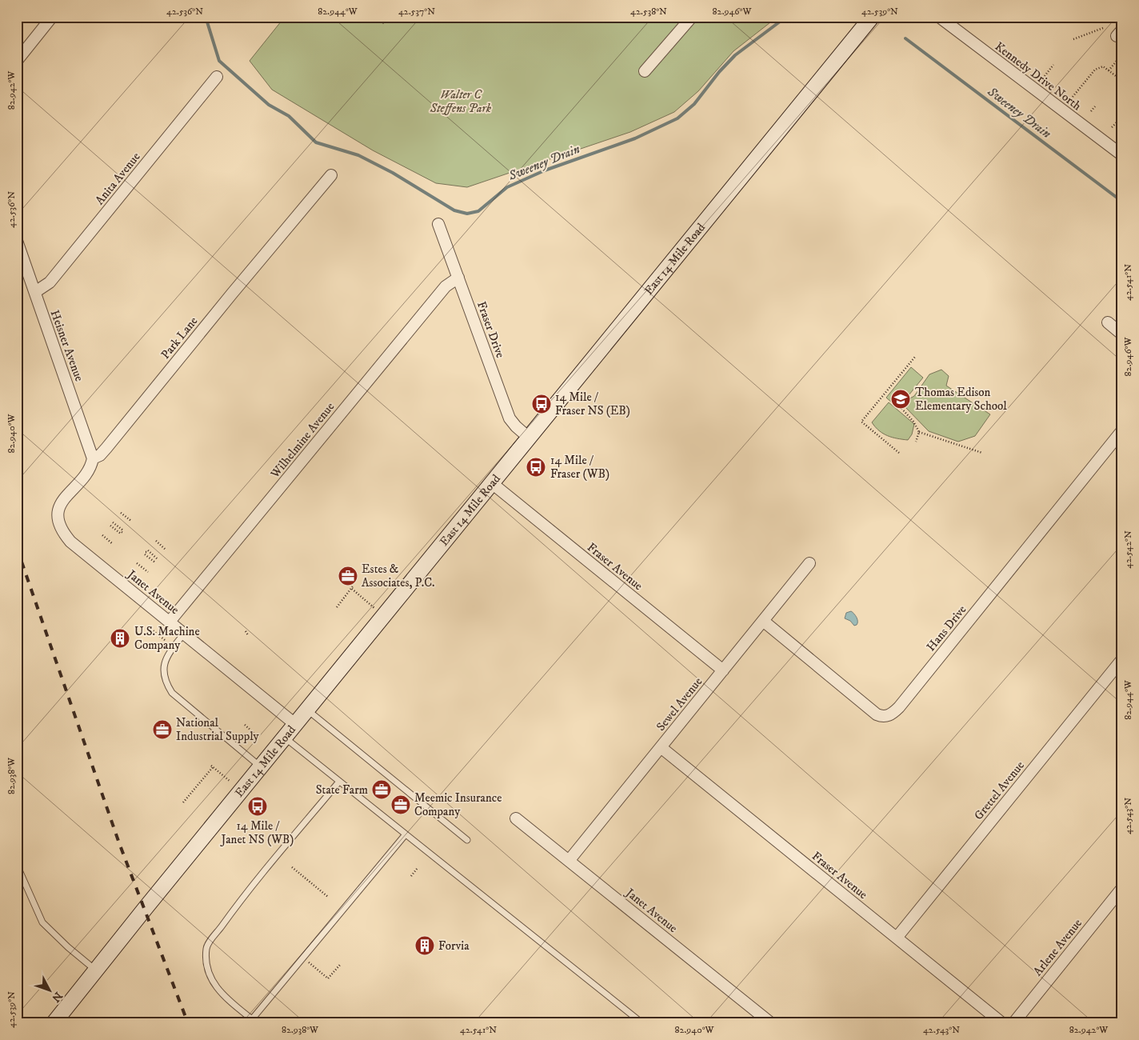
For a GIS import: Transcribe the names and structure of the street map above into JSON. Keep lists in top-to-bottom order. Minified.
{"streets":{"main road":["East 14 Mile Road"],"street":["Kennedy Drive North","Anita Avenue","Fraser Drive","Park Lane","Heisner Avenue","Wilhelmine Avenue","Fraser Avenue","Janet Avenue","Hans Drive","Sewel Avenue","Grettel Avenue","Arlene Avenue"]},"crossings":[["Anita Avenue","Heisner Avenue"],["East 14 Mile Road","Fraser Drive"],["East 14 Mile Road","Fraser Avenue"],["East 14 Mile Road","Janet Avenue"],["Fraser Drive","Wilhelmine Avenue"],["Park Lane","Heisner Avenue"],["Park Lane","Janet Avenue"],["Wilhelmine Avenue","Janet Avenue"],["Fraser Avenue","Sewel Avenue"],["Fraser Avenue","Grettel Avenue"],["Janet Avenue","Sewel Avenue"],["Hans Drive","Sewel Avenue"]],"water":["Sweeney Drain"],"parks":["Walter C Steffens Park"],"places":{"school or university":["Thomas Edison Elementary School"],"bus stop":["14 Mile / Fraser NS (EB)","14 Mile / Fraser (WB)","14 Mile / Janet NS (WB)"],"office":["Estes & Associates, P.C.","National Industrial Supply","State Farm","Meemic Insurance Company"],"building":["U.S. Machine Company","Forvia"]},"north":"bottom right","coordinates":["42.536°N","82.944°W","42.537°N","42.538°N","82.946°W","42.539°N","82.942°W","42.541°N","82.940°W","42.542°N","82.938°W","42.543°N"]}
